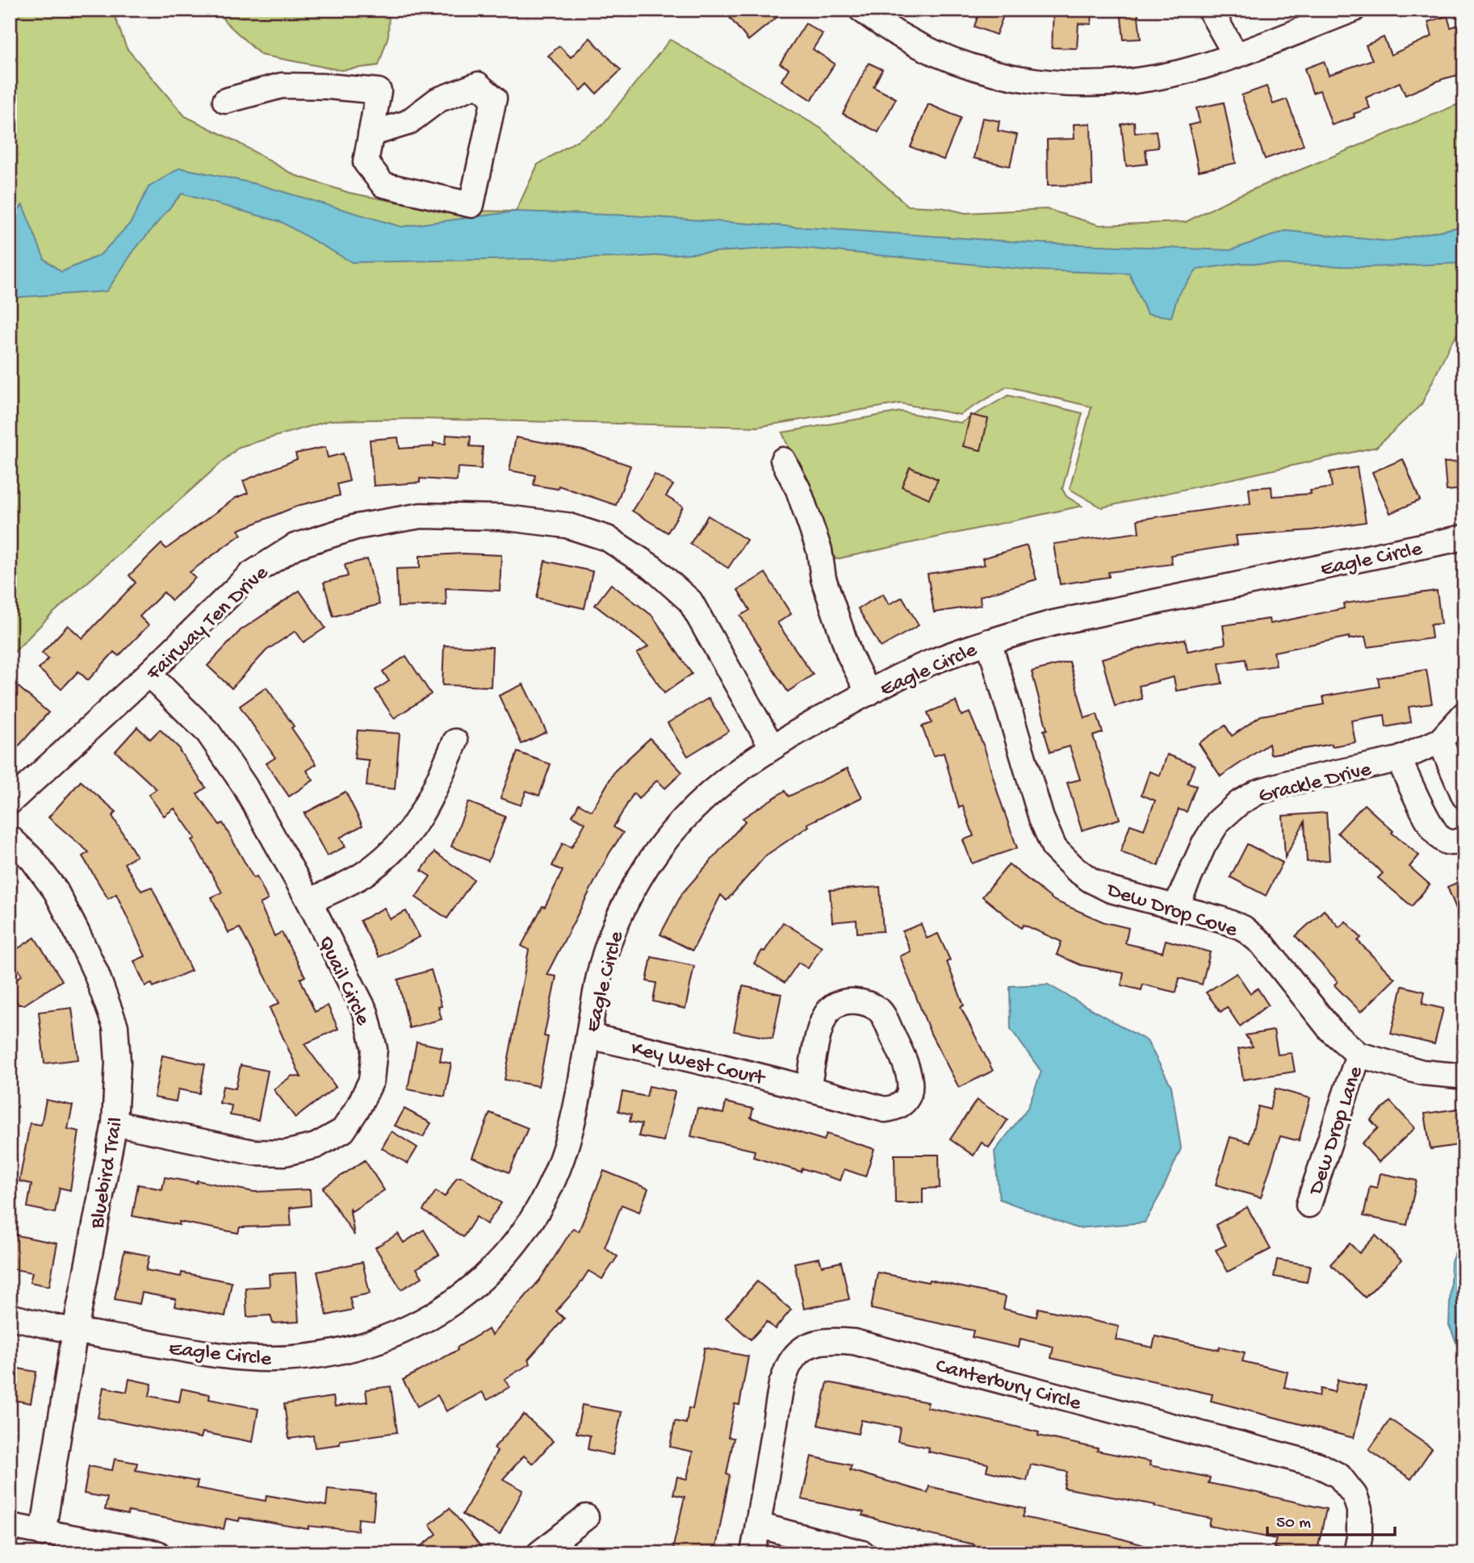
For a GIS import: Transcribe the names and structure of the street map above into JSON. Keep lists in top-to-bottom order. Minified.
{"streets":{"street":["Eagle Circle","Fairway Ten Drive","Grackle Drive","Dew Drop Cove","Quail Circle","Key West Court","Dew Drop Lane","Bluebird Trail","Canterbury Circle"]},"crossings":[["Eagle Circle","Fairway Ten Drive"],["Eagle Circle","Dew Drop Cove"],["Eagle Circle","Key West Court"],["Eagle Circle","Bluebird Trail"],["Fairway Ten Drive","Quail Circle"],["Grackle Drive","Dew Drop Cove"],["Dew Drop Cove","Dew Drop Lane"],["Quail Circle","Bluebird Trail"]],"scale_bar":"50 m"}
